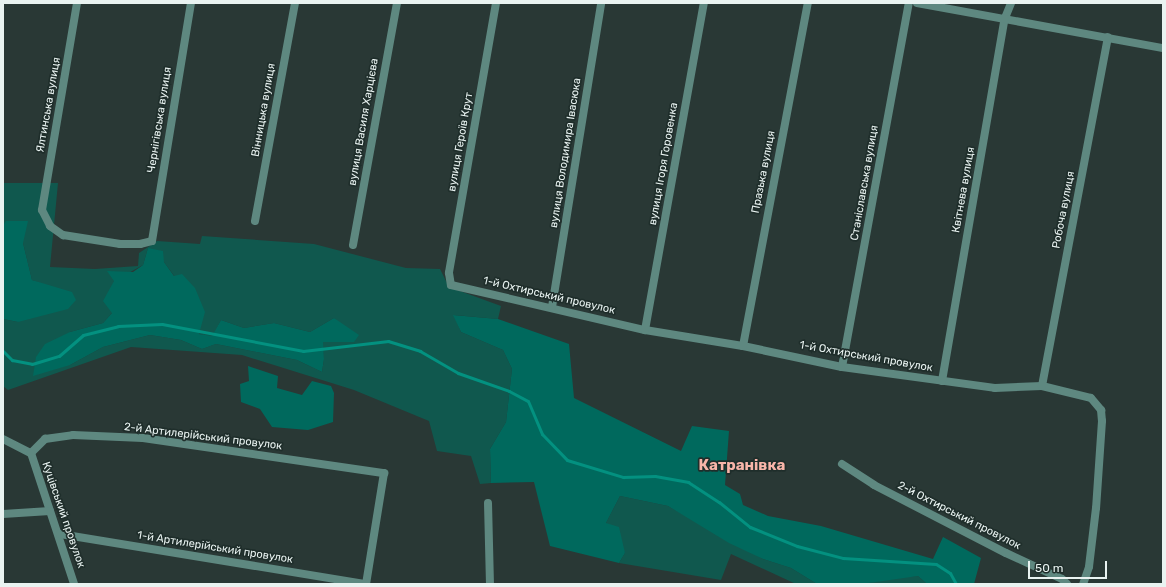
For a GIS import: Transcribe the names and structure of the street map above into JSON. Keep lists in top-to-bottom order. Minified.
{"streets":{"street":["Ялтинська вулиця","Вінницька вулиця","Чернігівська вулиця","вулиця Василя Харцієва","вулиця Героїв Крут","вулиця Володимира Івасюка","вулиця Ігоря Горовенка","Празька вулиця","Станіславська вулиця","Квітнева вулиця","Робоча вулиця","1-й Охтирський провулок","2-й Артилерійський провулок","Куцівський провулок","2-й Охтирський провулок","1-й Артилерійський провулок"]},"crossings":[["Ялтинська вулиця","Чернігівська вулиця"],["вулиця Героїв Крут","1-й Охтирський провулок"],["вулиця Володимира Івасюка","1-й Охтирський провулок"],["вулиця Ігоря Горовенка","1-й Охтирський провулок"],["Празька вулиця","1-й Охтирський провулок"],["Станіславська вулиця","1-й Охтирський провулок"],["Квітнева вулиця","1-й Охтирський провулок"],["Робоча вулиця","1-й Охтирський провулок"],["2-й Артилерійський провулок","Куцівський провулок"],["2-й Артилерійський провулок","1-й Артилерійський провулок"],["Куцівський провулок","1-й Артилерійський провулок"]],"districts":["Катранівка"],"scale_bar":"50 m"}
